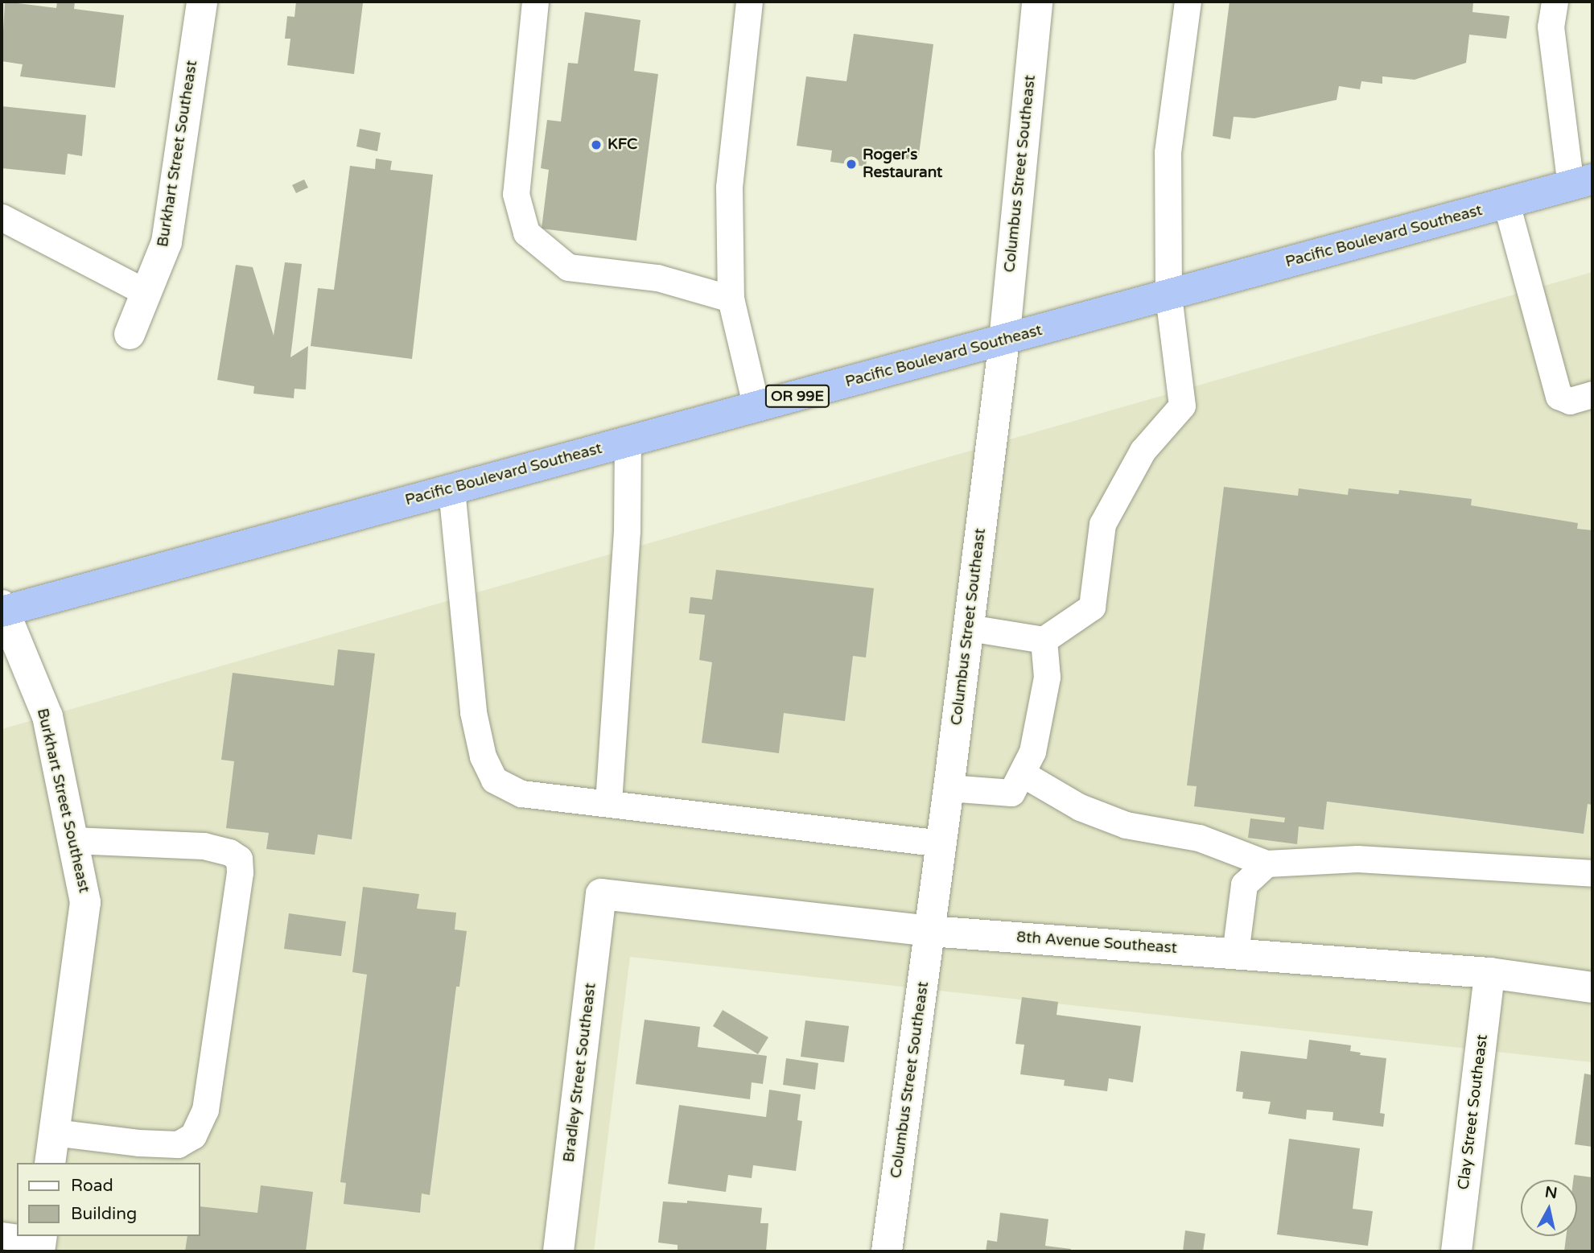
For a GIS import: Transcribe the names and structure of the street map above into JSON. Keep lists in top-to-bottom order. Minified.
{"streets":{"highway":["Pacific Boulevard Southeast","OR 99E"],"street":["Burkhart Street Southeast","Columbus Street Southeast","8th Avenue Southeast","Bradley Street Southeast","Clay Street Southeast"]},"crossings":[["Burkhart Street Southeast","Pacific Boulevard Southeast"],["Columbus Street Southeast","Pacific Boulevard Southeast"],["Columbus Street Southeast","8th Avenue Southeast"],["8th Avenue Southeast","Bradley Street Southeast"],["8th Avenue Southeast","Clay Street Southeast"]],"places":["KFC","Roger's Restaurant"],"legend":["Road","Building"],"north":"top"}
